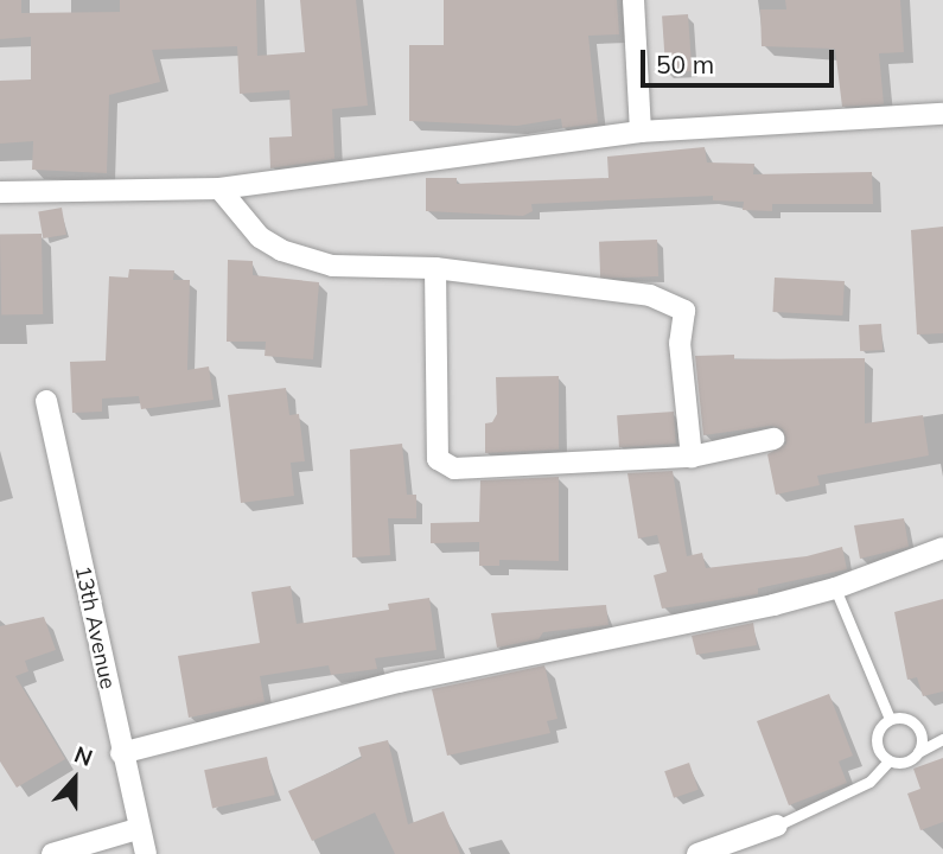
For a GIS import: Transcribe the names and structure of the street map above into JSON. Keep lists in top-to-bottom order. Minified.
{"streets":{"street":["13th Avenue"]},"scale_bar":"50 m","north":"top"}
